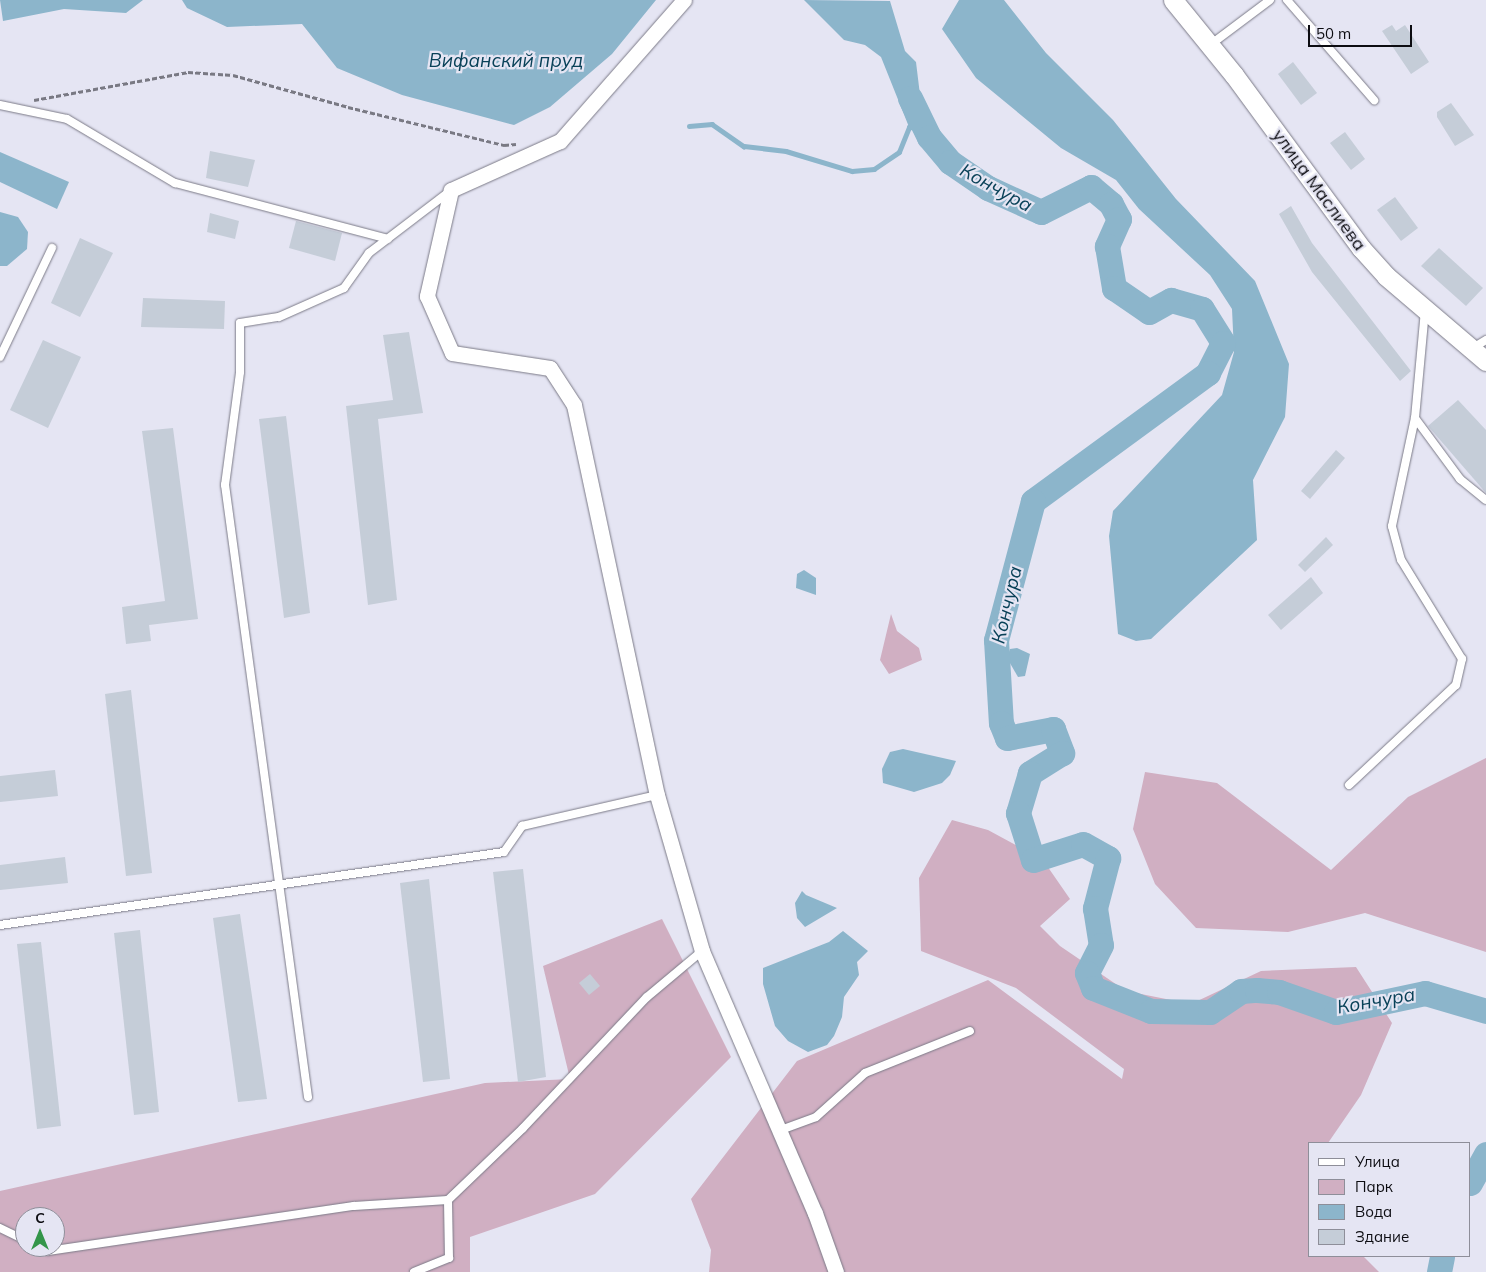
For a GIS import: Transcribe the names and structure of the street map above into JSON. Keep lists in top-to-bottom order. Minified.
{"streets":{"street":["улица Маслиева"]},"water":["Вифанский пруд","Кончура"],"legend":["Улица","Парк","Вода","Здание"],"scale_bar":"50 m","north":"top"}
